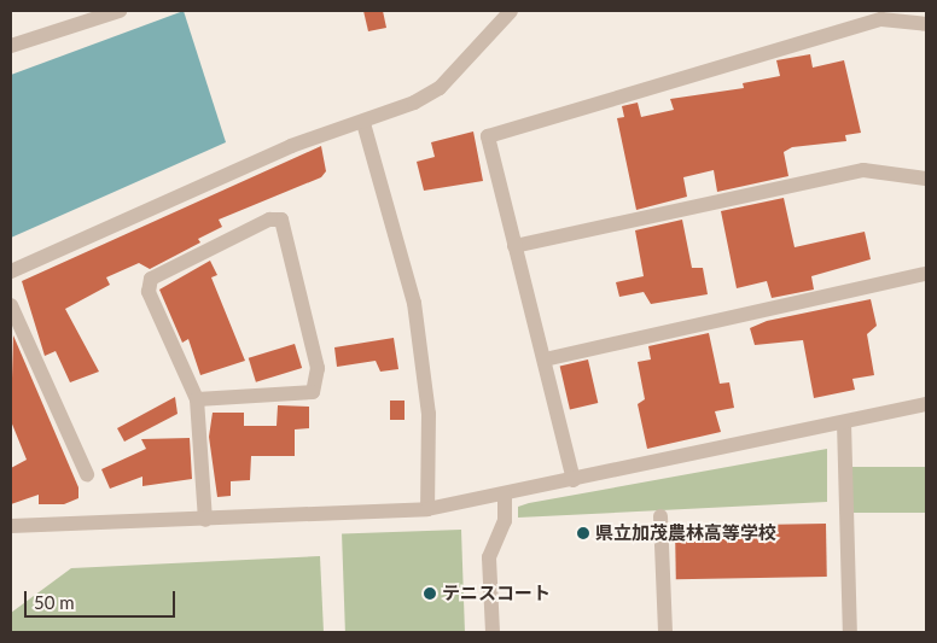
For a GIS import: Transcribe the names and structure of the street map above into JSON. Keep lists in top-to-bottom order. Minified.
{"places":["県立加茂農林高等学校","テニスコート"],"scale_bar":"50 m"}
